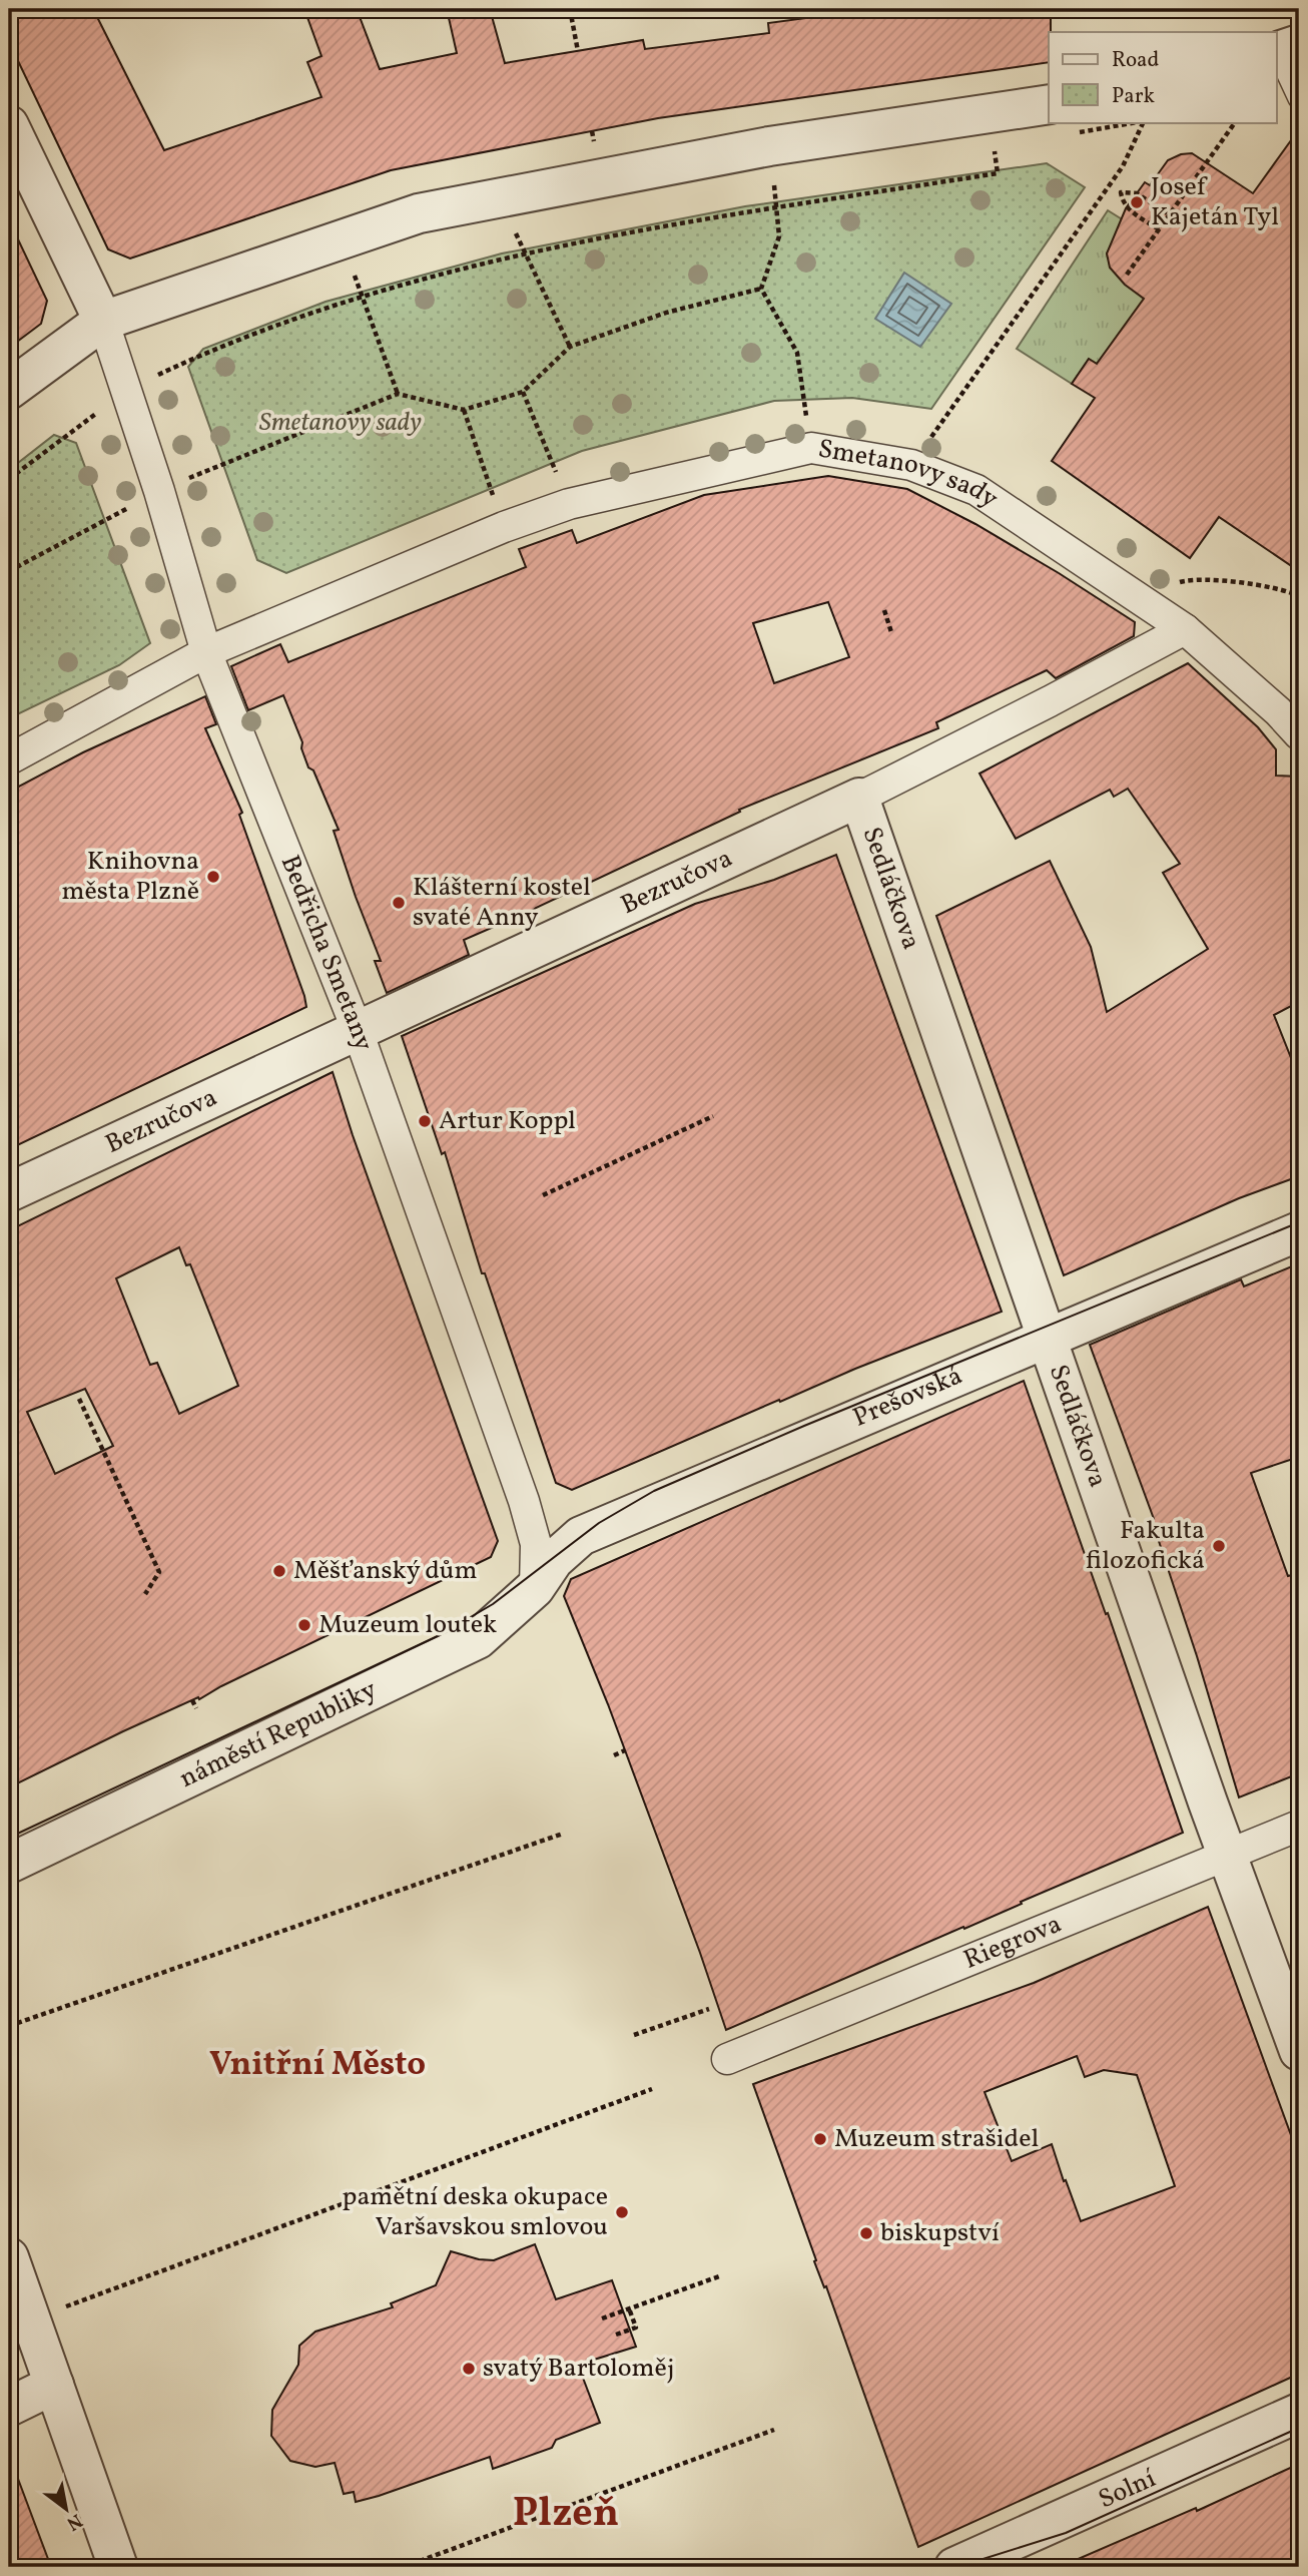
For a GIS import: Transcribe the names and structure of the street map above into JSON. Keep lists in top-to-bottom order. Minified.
{"streets":{"street":["Smetanovy sady","Bezručova","Sedláčkova","Bedřicha Smetany","Prešovská","náměstí Republiky","Riegrova","Solní"]},"crossings":[["Smetanovy sady","Bezručova"],["Smetanovy sady","Bedřicha Smetany"],["Bezručova","Sedláčkova"],["Bezručova","Bedřicha Smetany"],["Sedláčkova","Prešovská"],["Sedláčkova","Riegrova"],["Bedřicha Smetany","Prešovská"],["Bedřicha Smetany","náměstí Republiky"],["Prešovská","náměstí Republiky"]],"districts":["Vnitřní Město","Plzeň"],"parks":["Smetanovy sady"],"places":["Josef Kajetán Tyl","Knihovna města Plzně","Klášterní kostel svaté Anny","Artur Koppl","Fakulta filozofická","Měšťanský dům","Muzeum loutek","Muzeum strašidel","pamětní deska okupace Varšavskou smlovou","biskupství","svatý Bartoloměj"],"legend":["Road","Park"],"north":"bottom right"}
